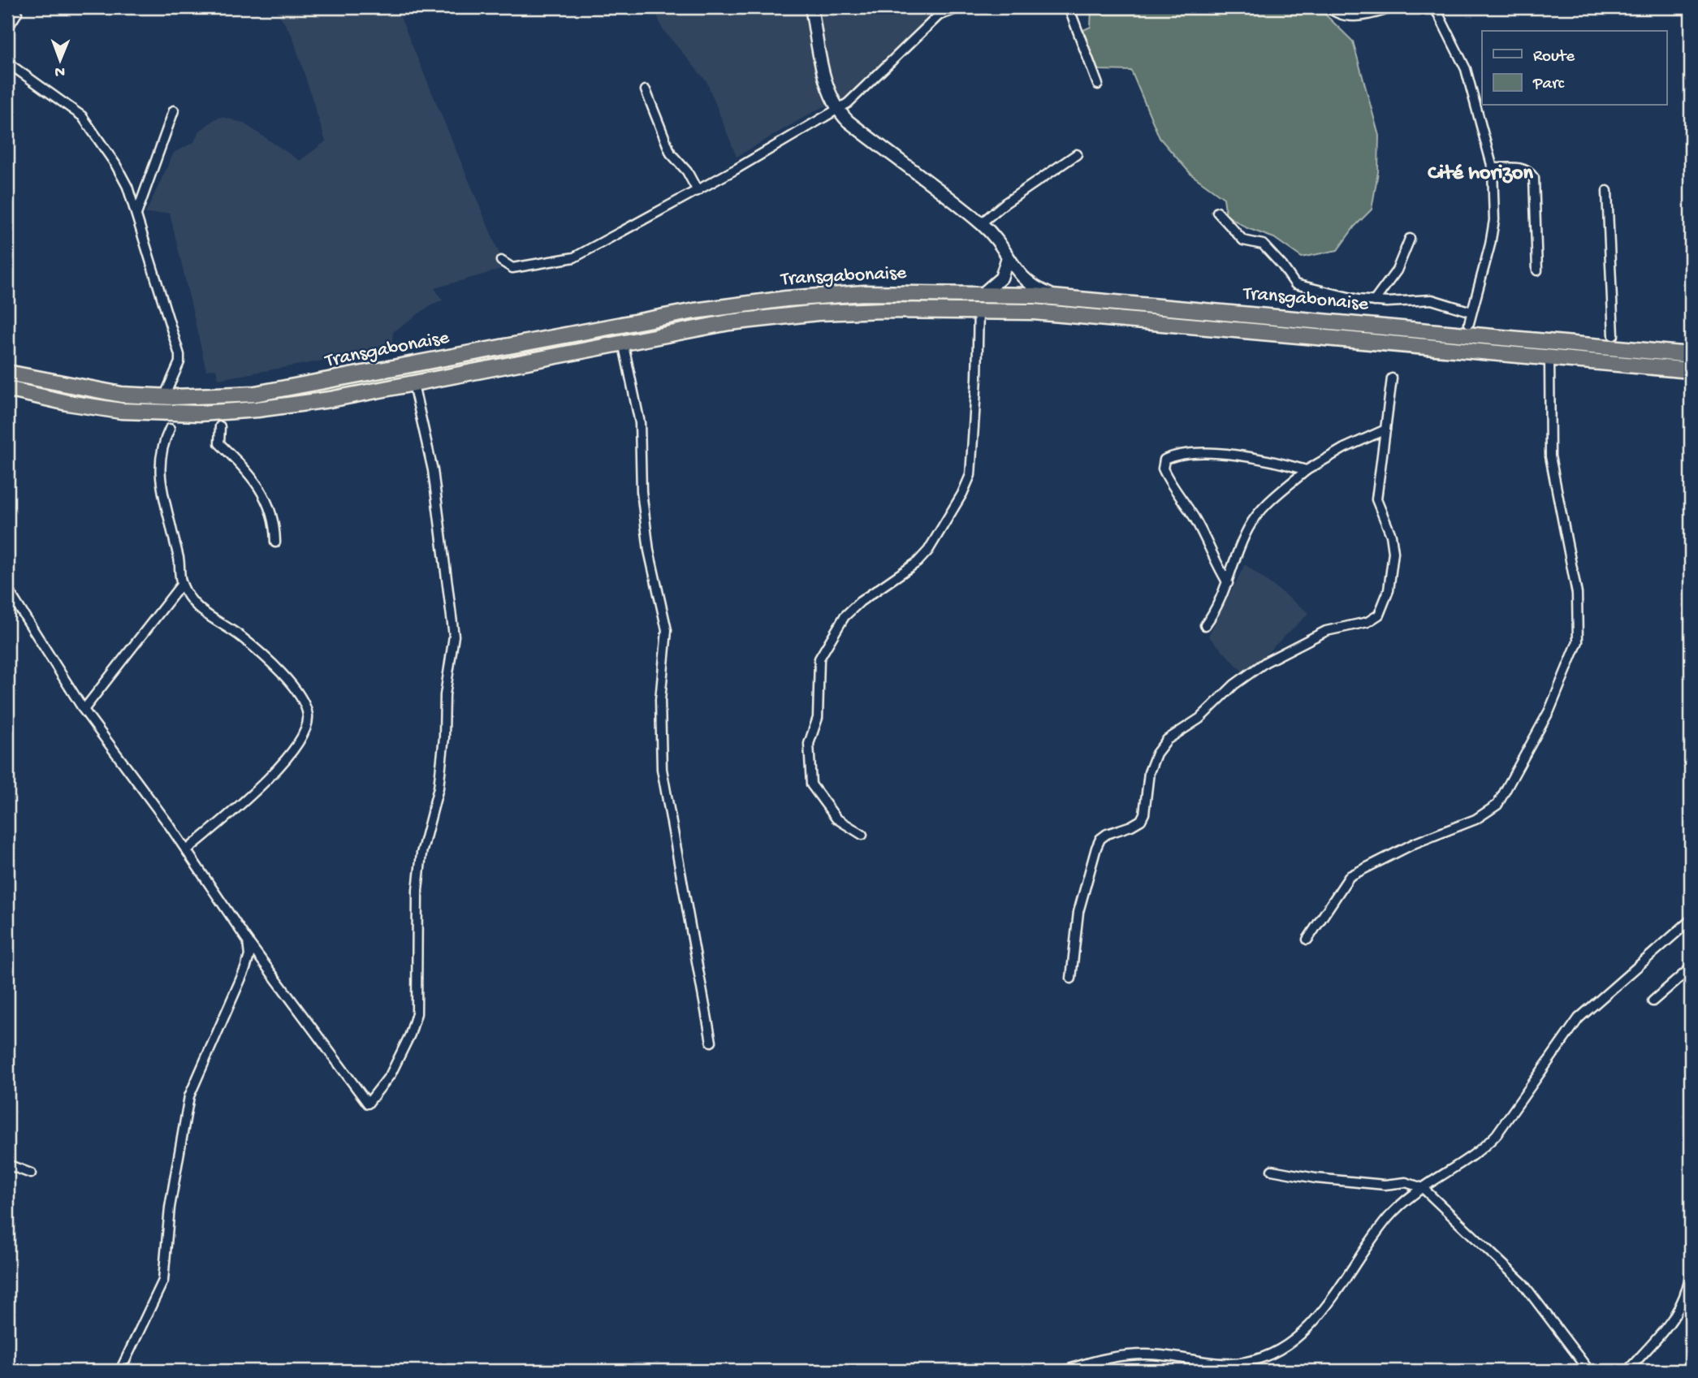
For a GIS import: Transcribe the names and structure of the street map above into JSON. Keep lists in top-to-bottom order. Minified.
{"streets":{"highway":["Transgabonaise"]},"districts":["Cité horizon"],"legend":["Route","Parc"],"north":"bottom"}
